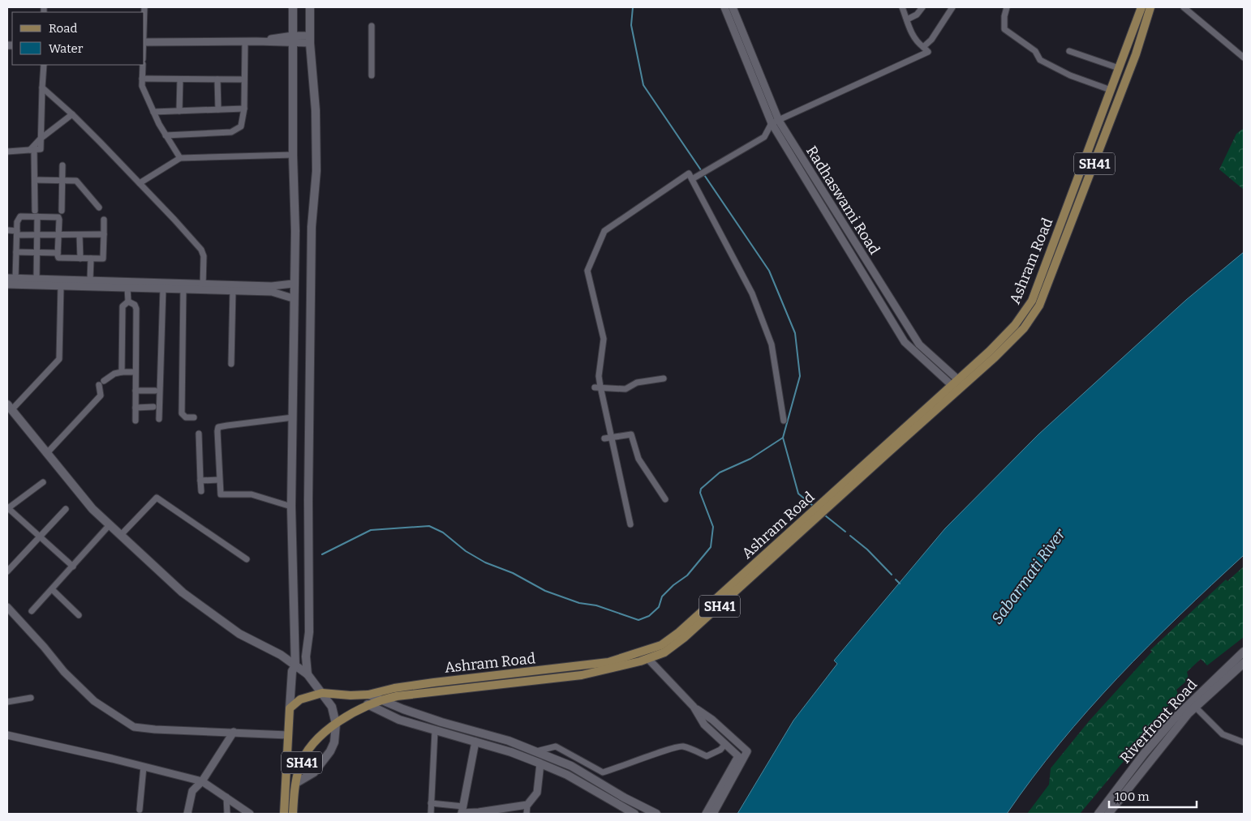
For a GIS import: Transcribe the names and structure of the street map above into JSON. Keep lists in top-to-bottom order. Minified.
{"streets":{"main road":["SH41","Ashram Road","Riverfront Road"],"street":["Radhaswami Road"]},"crossings":[["Radhaswami Road","Ashram Road"]],"water":["Sabarmati River"],"legend":["Road","Water"],"scale_bar":"100 m"}
